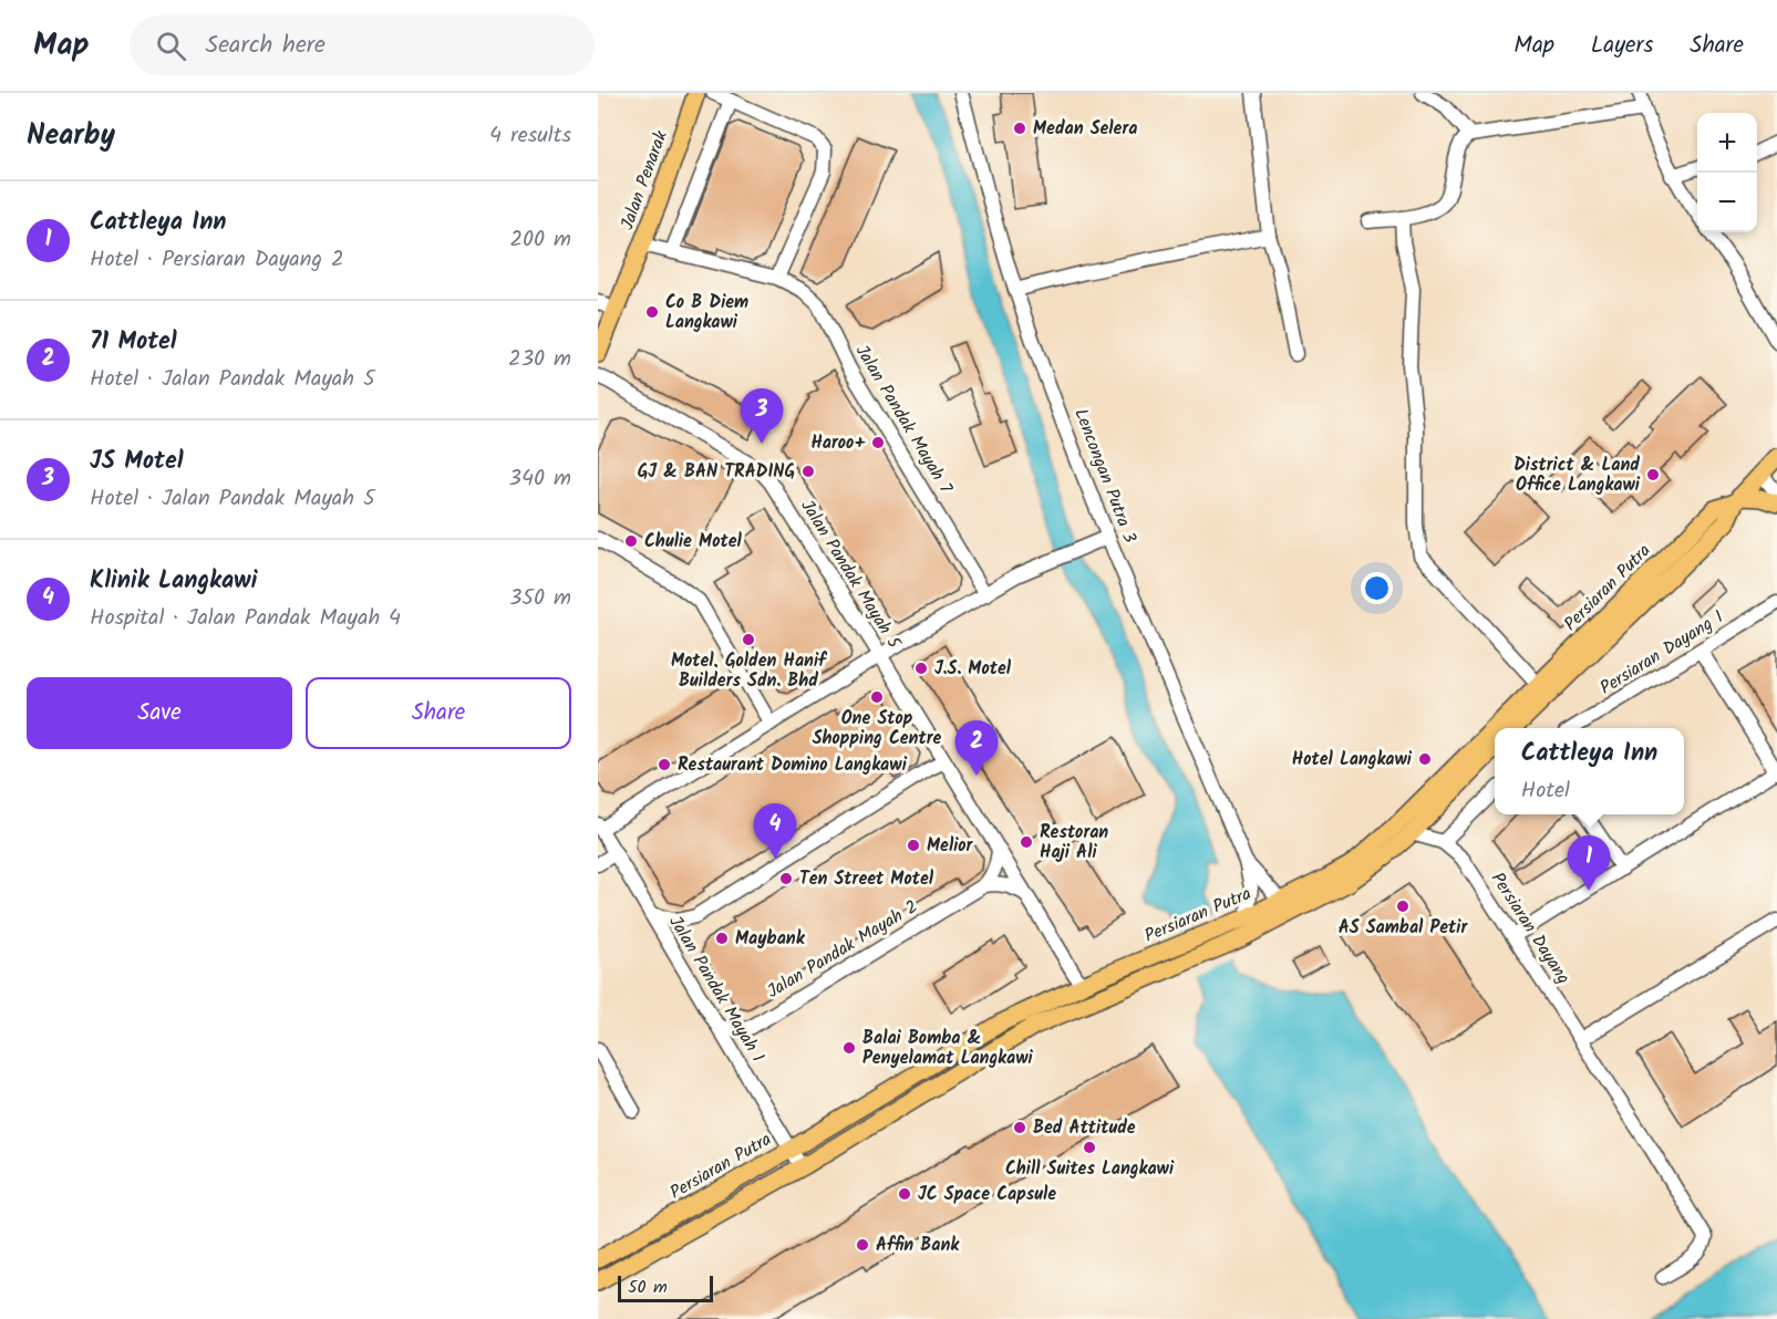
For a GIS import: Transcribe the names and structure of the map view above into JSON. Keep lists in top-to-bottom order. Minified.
{"streets":{"main road":["Jalan Penarak","Persiaran Putra"],"street":["Jalan Pandak Mayah 7","Lencongan Putra 3","Jalan Pandak Mayah 5","Persiaran Dayang 1","Persiaran Dayang","Jalan Pandak Mayah 2","Jalan Pandak Mayah 1"]},"crossings":[["Jalan Penarak","Jalan Pandak Mayah 7"],["Jalan Pandak Mayah 5","Persiaran Putra"],["Persiaran Putra","Jalan Pandak Mayah 1"],["Jalan Pandak Mayah 2","Jalan Pandak Mayah 1"]],"places":["Medan Selera","Co B Diem Langkawi","Haroo+","GJ & BAN TRADING","District & Land Office Langkawi","Chulie Motel","Motel, Golden Hanif Builders Sdn. Bhd","J.S. Motel","One Stop Shopping Centre","Hotel Langkawi","Restaurant Domino Langkawi","Restoran Haji Ali","Melior","Ten Street Motel","AS Sambal Petir","Maybank","Balai Bomba & Penyelamat Langkawi","Bed Attitude","Chill Suites Langkawi","JC Space Capsule","Affin Bank"],"scale_bar":"50 m","page":{"header":"Map","search":"Search here","nav":["Map","Layers","Share"],"heading":["Nearby","4 results"],"map_buttons":["+","−"],"list":[{"mark":"1","name":"Cattleya Inn","note":"Hotel · Persiaran Dayang 2","value":"200 m"},{"mark":"2","name":"71 Motel","note":"Hotel · Jalan Pandak Mayah 5","value":"230 m"},{"mark":"3","name":"JS Motel","note":"Hotel · Jalan Pandak Mayah 5","value":"340 m"},{"mark":"4","name":"Klinik Langkawi","note":"Hospital · Jalan Pandak Mayah 4","value":"350 m"}],"pins":["3","2","4","1"],"buttons":["Save","Share"],"popup":["Cattleya Inn","Hotel"],"scale":"50 m"}}
